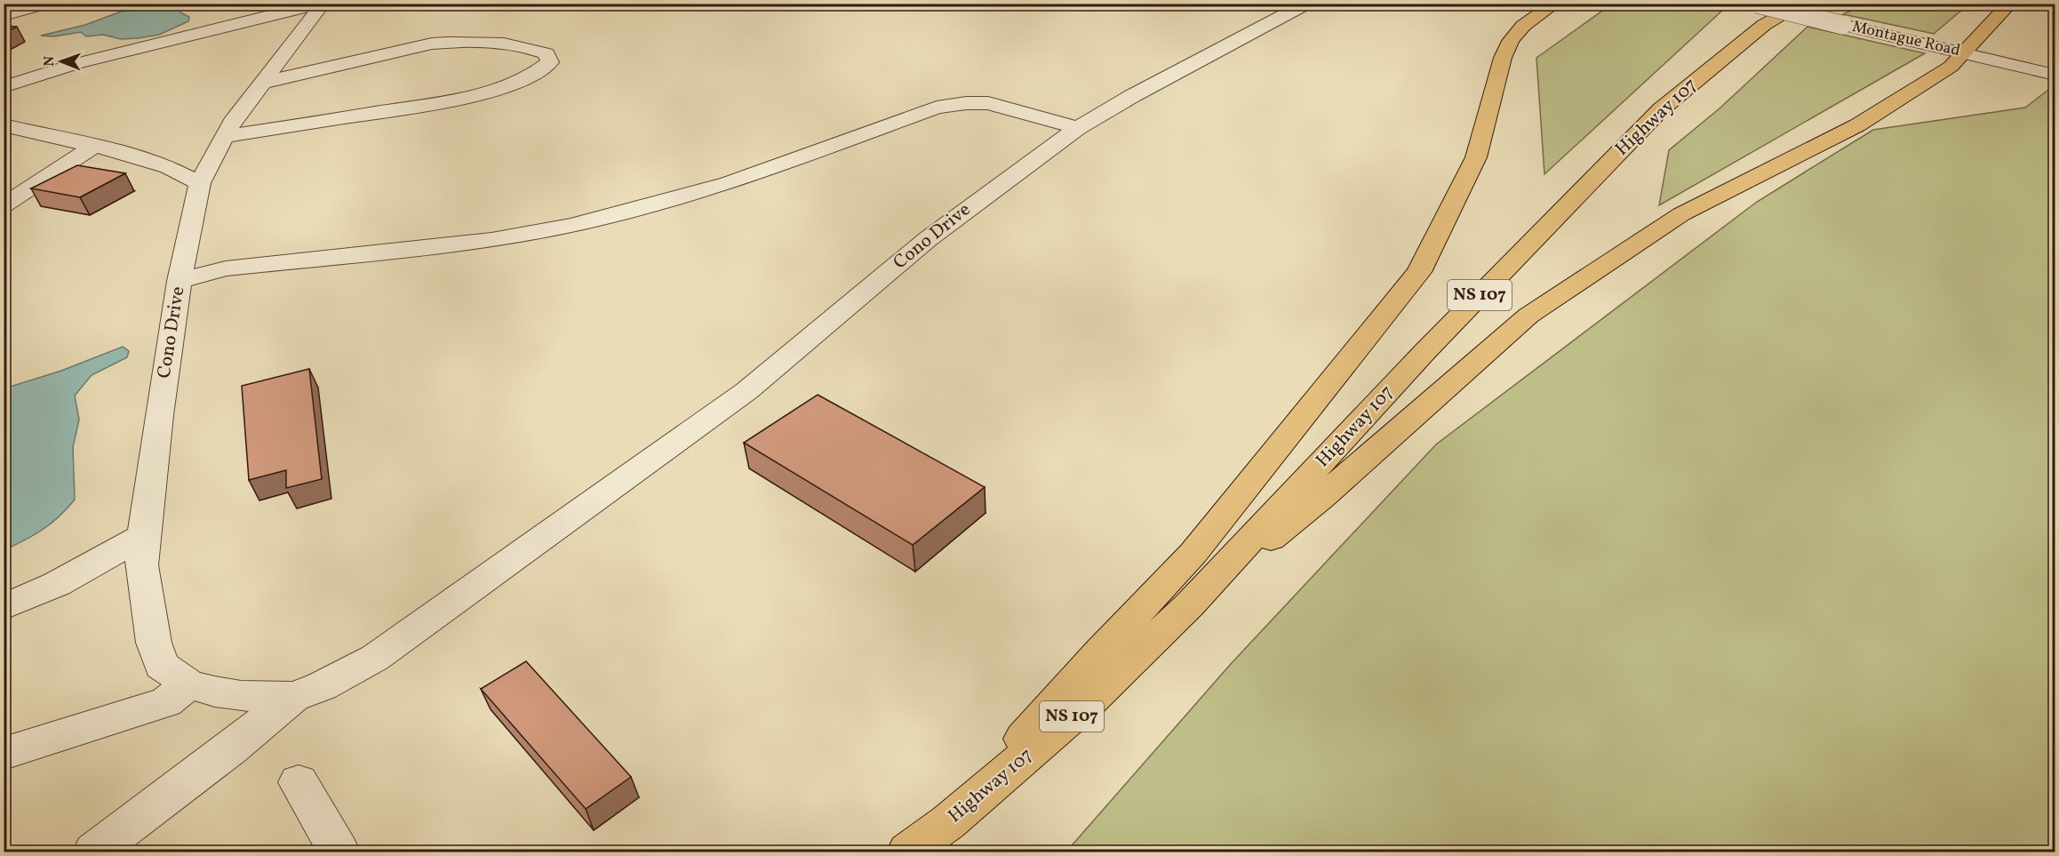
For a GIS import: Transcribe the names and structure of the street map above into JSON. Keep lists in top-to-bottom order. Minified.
{"streets":{"highway":["Highway 107","NS 107"],"street":["Montague Road","Cono Drive"]},"north":"left"}
